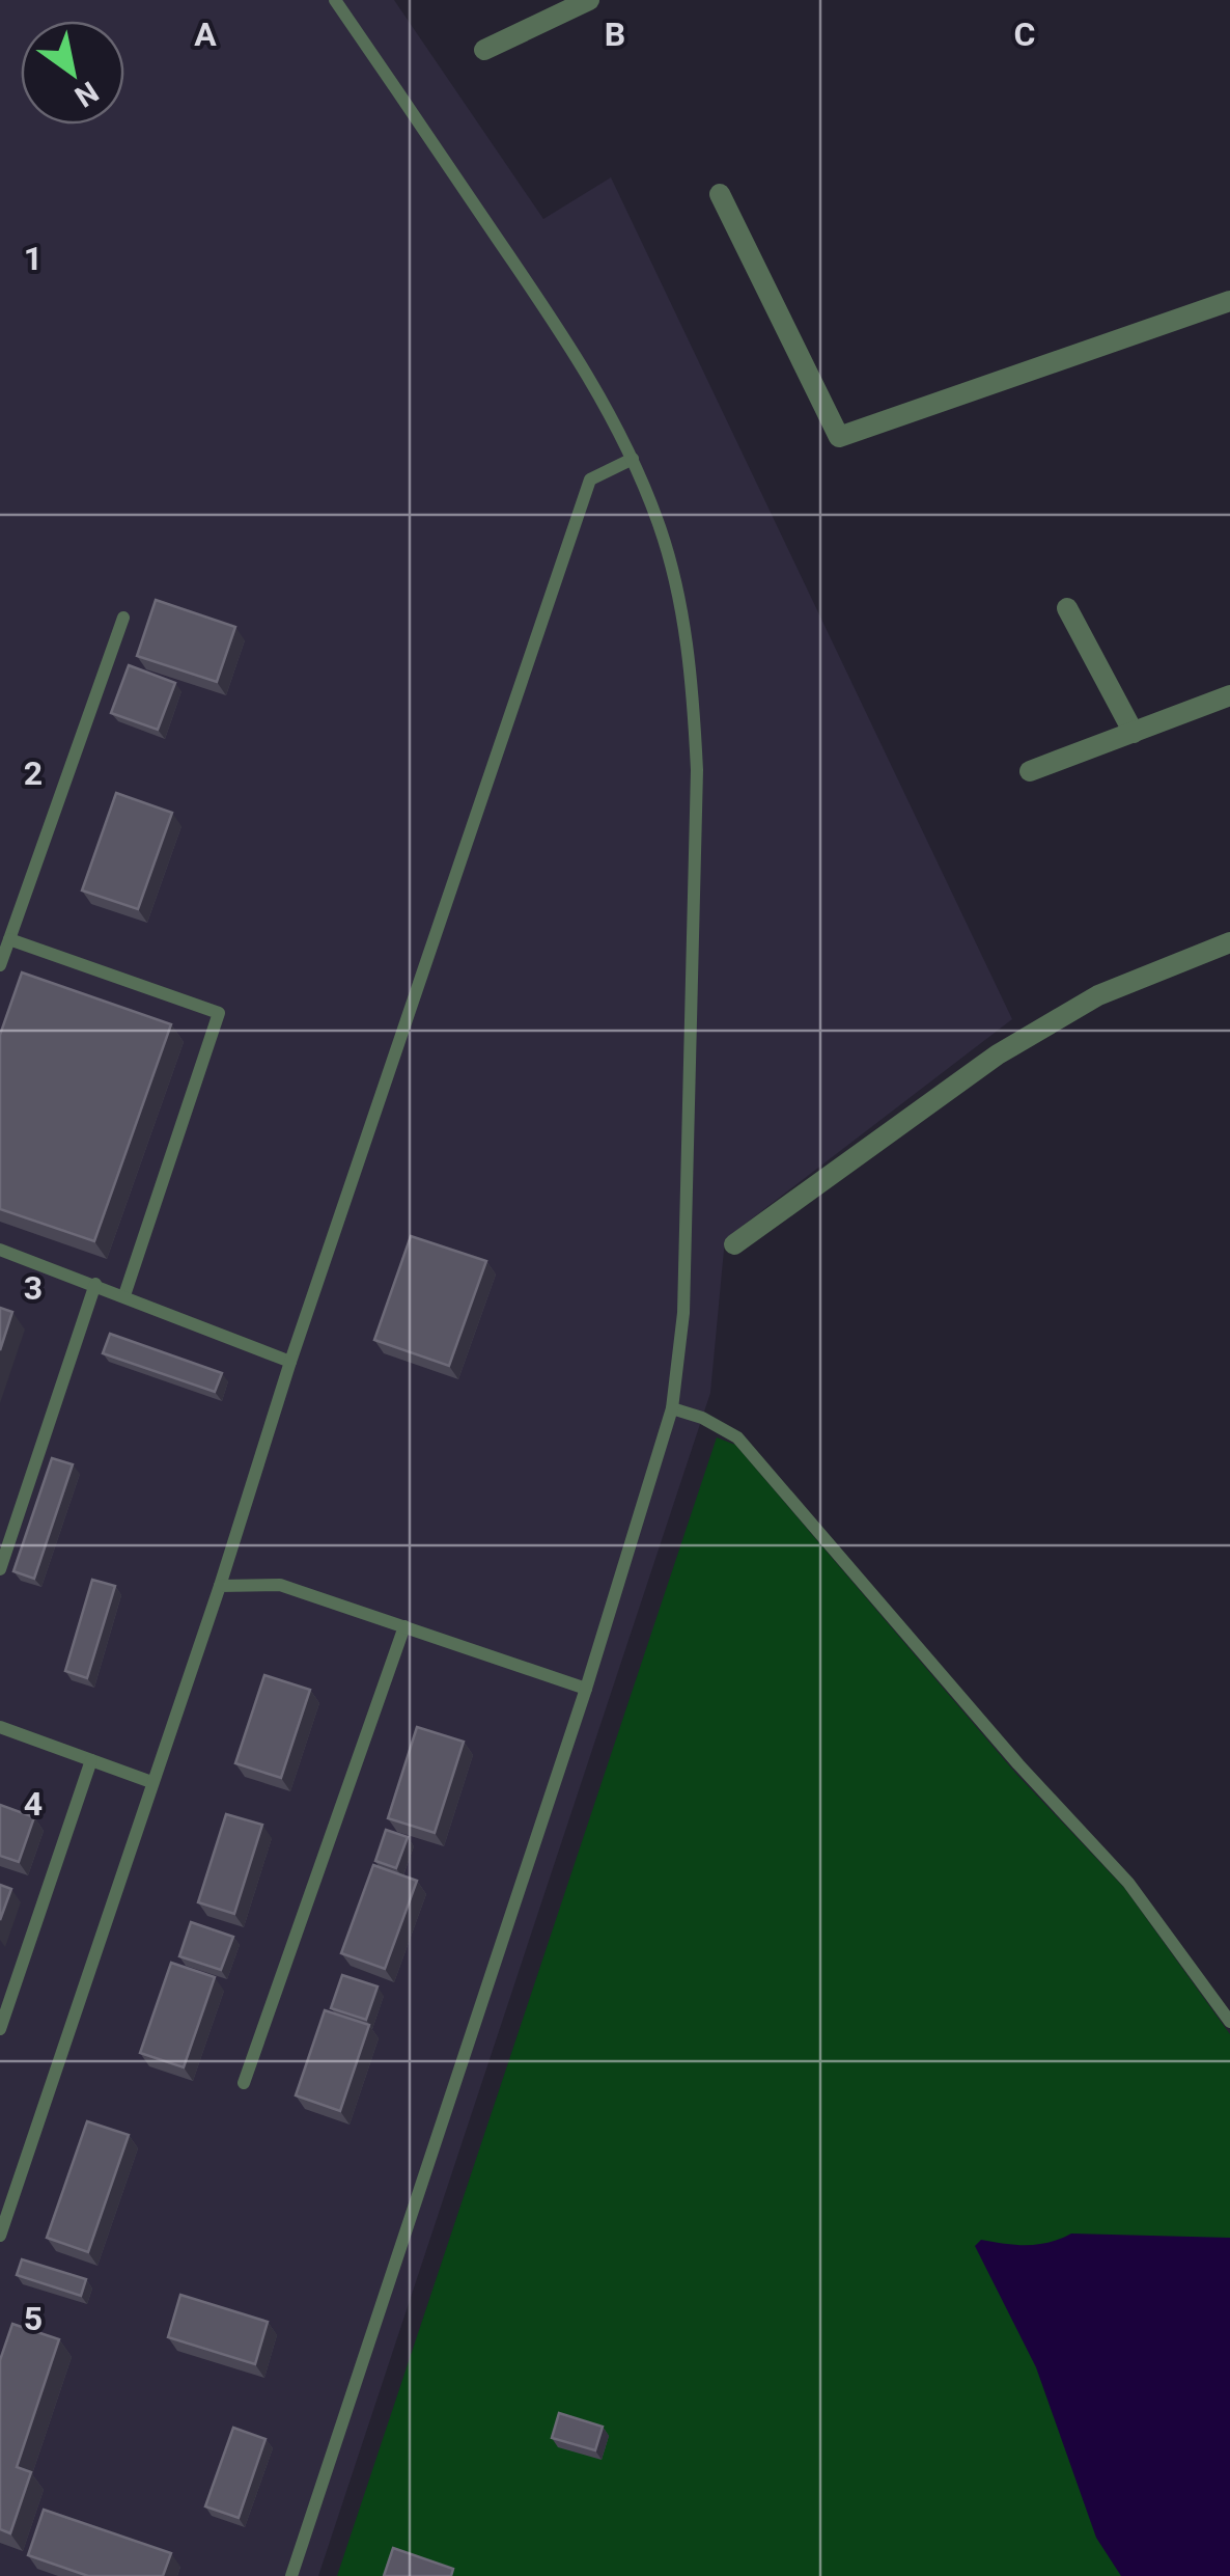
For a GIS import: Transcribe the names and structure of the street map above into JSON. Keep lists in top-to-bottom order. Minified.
{"north":"bottom right","grid":{"columns":["A","B","C"],"rows":["1","2","3","4","5"]}}
